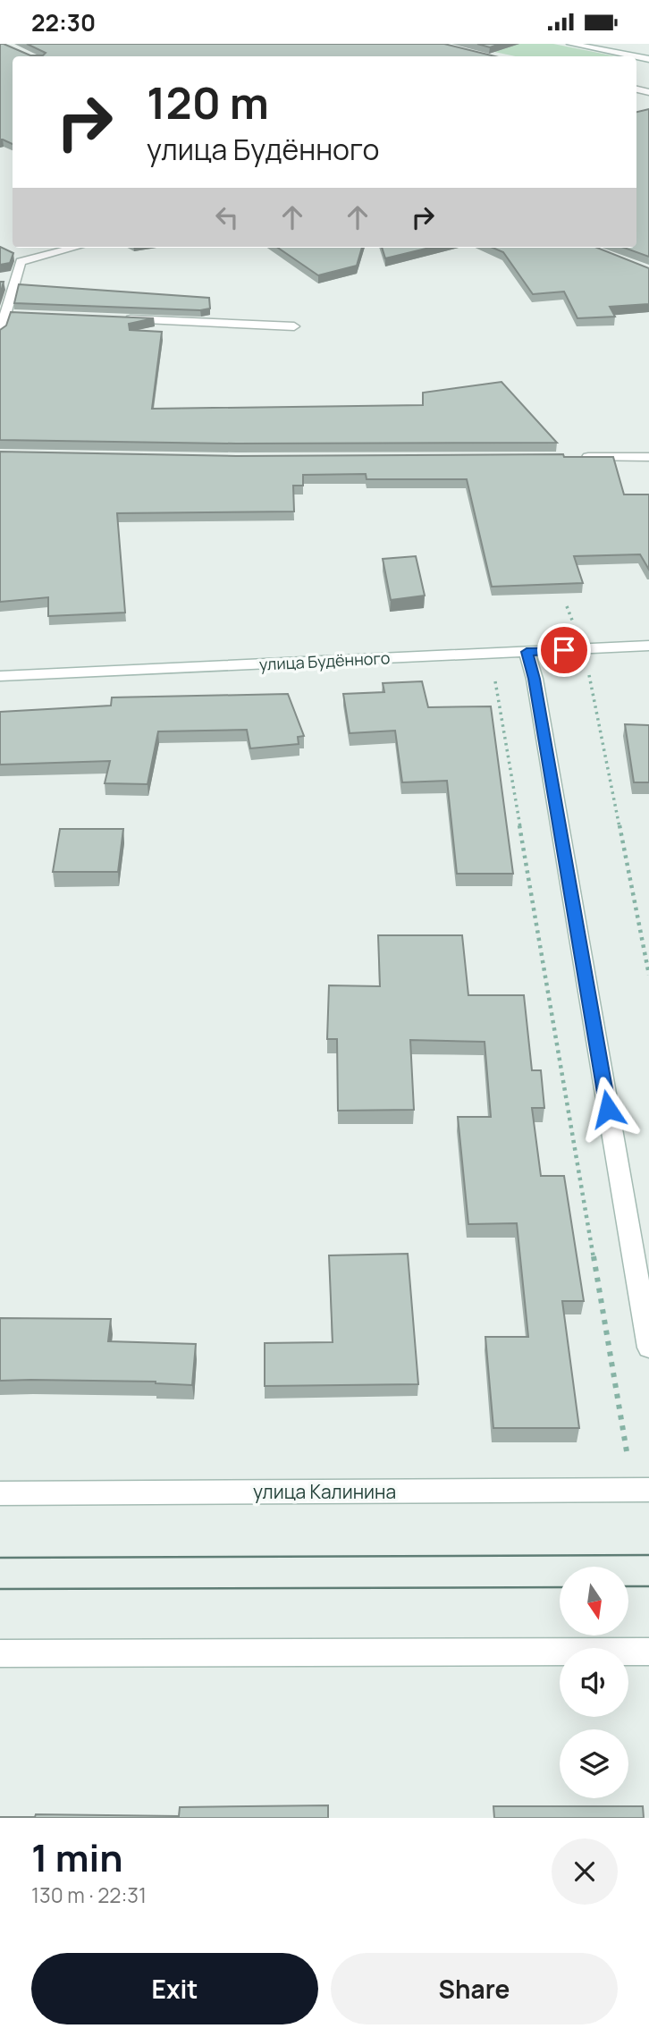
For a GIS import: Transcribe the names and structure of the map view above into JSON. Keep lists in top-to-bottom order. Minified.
{"streets":{"street":["улица Будённого","улица Калинина"]},"north":"bottom","page":{"status":"22:30","turn":["120 m","улица Будённого"],"heading":["1 min","130 m · 22:31"],"buttons":["Exit","Share"]}}
